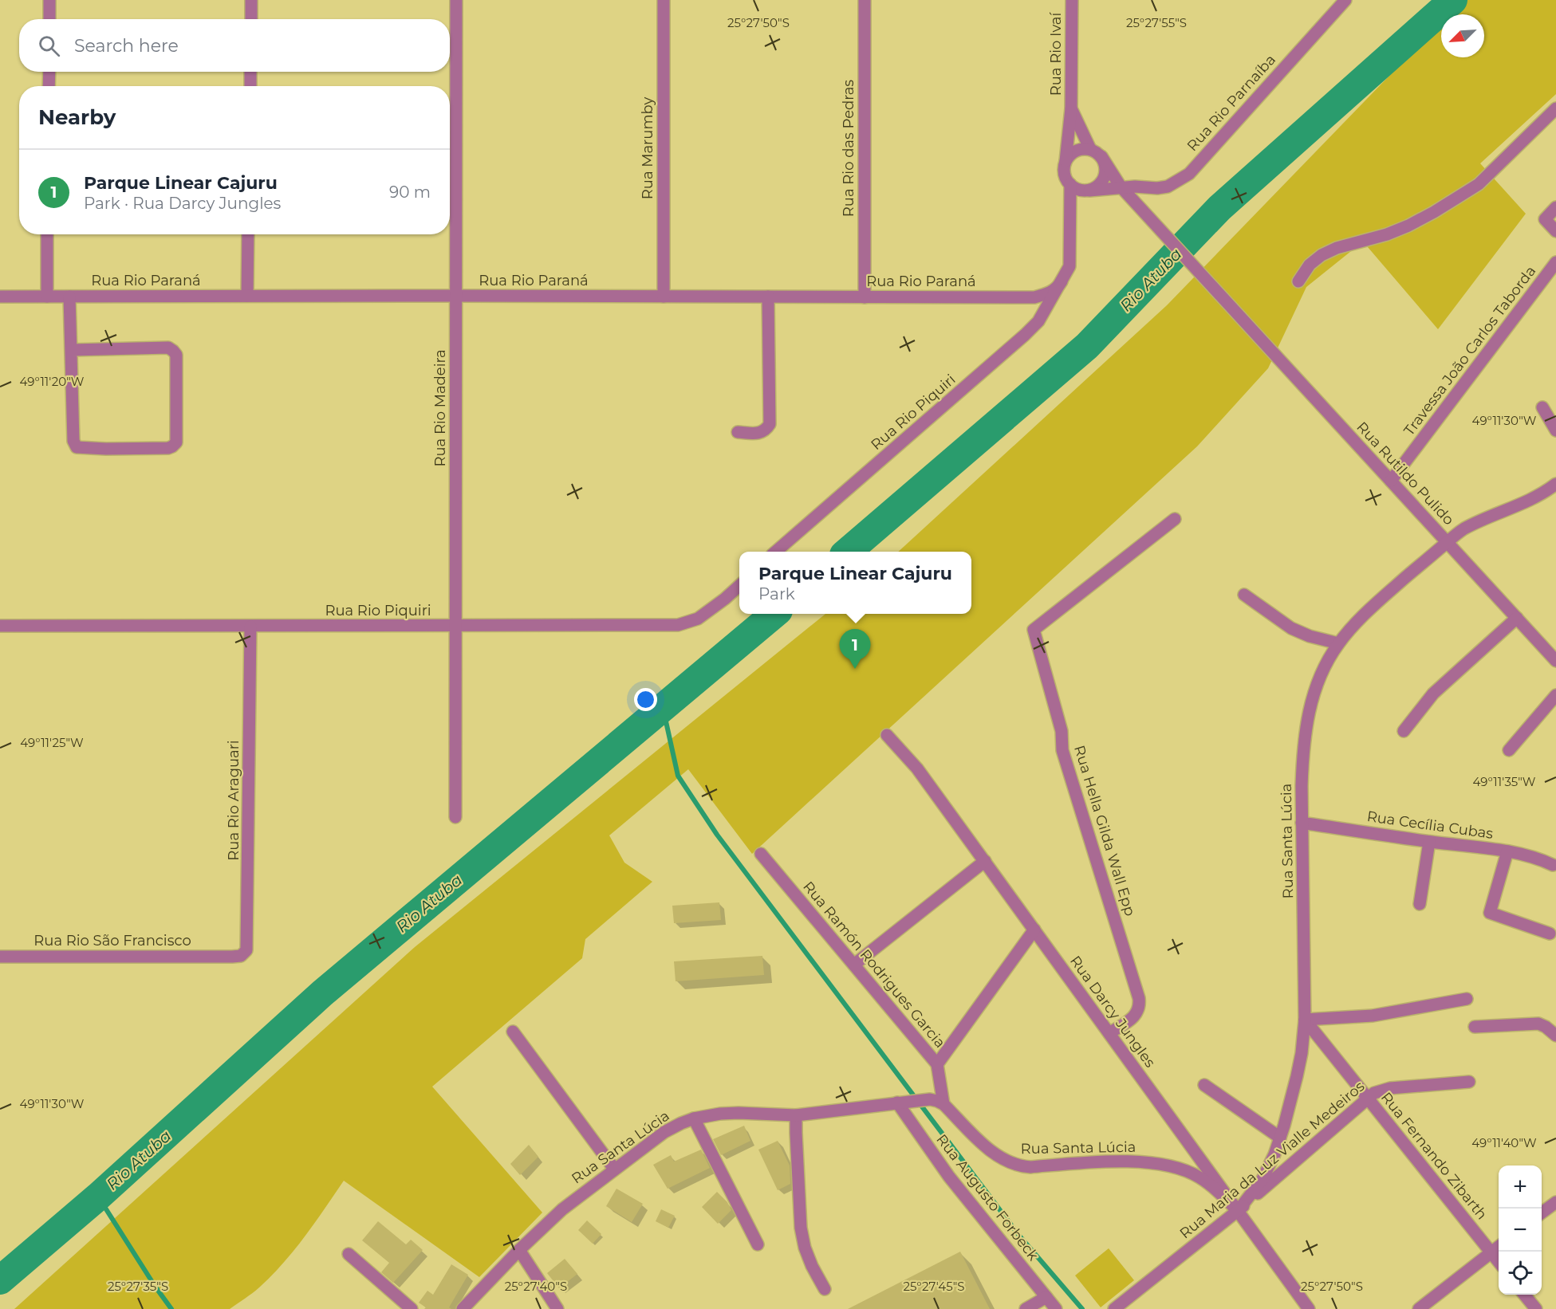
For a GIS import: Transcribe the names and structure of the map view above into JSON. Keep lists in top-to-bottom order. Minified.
{"streets":{"street":["Rua Rio Ivaí","Rua Rio Parnaíba","Rua Marumby","Rua Rio das Pedras","Rua Rio Paraná","Travessa João Carlos Taborda","Rua Rio Madeira","Rua Rio Piquiri","Rua Rutildo Pulido","Rua Rio Araguari","Rua Cecília Cubas","Rua Hella Gilda Wall Epp","Rua Santa Lúcia","Rua Rio São Francisco","Rua Ramón Rodrigues Garcia","Rua Darcy Jungles","Rua Fernando Zibarth","Rua Maria da Luz Vialle Medeiros","Rua Augusto Forbeck"]},"crossings":[["Rua Rio Parnaíba","Rua Rutildo Pulido"],["Rua Marumby","Rua Rio Paraná"],["Rua Rio das Pedras","Rua Rio Paraná"],["Rua Rio Paraná","Rua Rio Madeira"],["Rua Rio Paraná","Rua Rio Piquiri"],["Travessa João Carlos Taborda","Rua Rutildo Pulido"],["Rua Rio Madeira","Rua Rio Piquiri"],["Rua Rio Piquiri","Rua Rio Araguari"],["Rua Rutildo Pulido","Rua Santa Lúcia"],["Rua Rio Araguari","Rua Rio São Francisco"],["Rua Cecília Cubas","Rua Santa Lúcia"],["Rua Hella Gilda Wall Epp","Rua Darcy Jungles"],["Rua Santa Lúcia","Rua Ramón Rodrigues Garcia"],["Rua Santa Lúcia","Rua Darcy Jungles"],["Rua Santa Lúcia","Rua Fernando Zibarth"],["Rua Santa Lúcia","Rua Maria da Luz Vialle Medeiros"],["Rua Santa Lúcia","Rua Augusto Forbeck"],["Rua Darcy Jungles","Rua Maria da Luz Vialle Medeiros"],["Rua Fernando Zibarth","Rua Maria da Luz Vialle Medeiros"]],"water":["Rio Atuba"],"north":"bottom left","page":{"search":"Search here","heading":"Nearby","list":[{"mark":"1","name":"Parque Linear Cajuru","note":"Park · Rua Darcy Jungles","value":"90 m"}],"popup":["Parque Linear Cajuru","Park"],"pins":"1","map_buttons":["+","−"]},"coordinates":["25°27'50\"S","25°27'55\"S","49°11'20\"W","49°11'30\"W","49°11'25\"W","49°11'35\"W","49°11'40\"W","25°27'35\"S","25°27'40\"S","25°27'45\"S"]}
